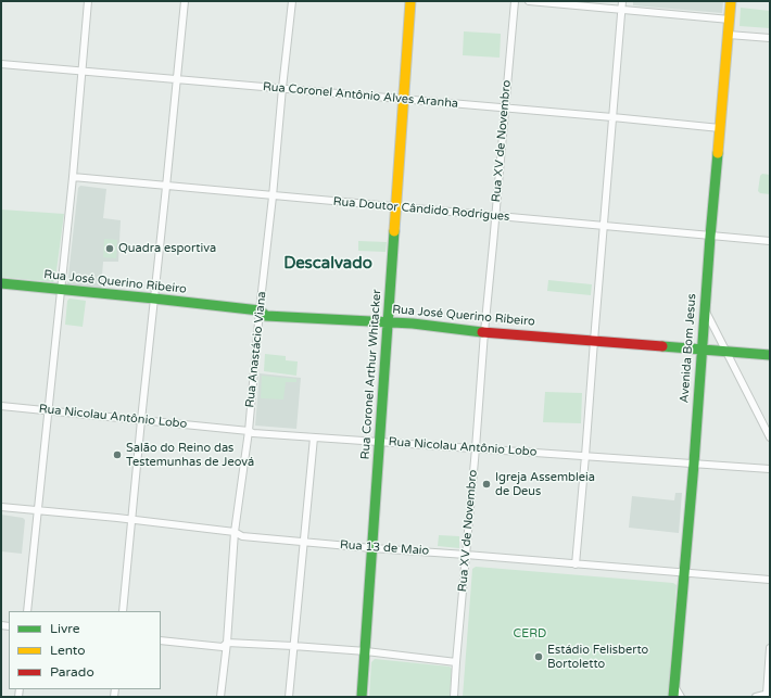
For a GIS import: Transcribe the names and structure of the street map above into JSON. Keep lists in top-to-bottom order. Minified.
{"streets":{"street":["Rua Coronel Antônio Alves Aranha","Rua XV de Novembro","Rua Doutor Cândido Rodrigues","Rua José Querino Ribeiro","Avenida Bom Jesus","Rua Anastácio Viana","Rua Coronel Arthur Whitacker","Rua Nicolau Antônio Lobo","Rua 13 de Maio"]},"crossings":[["Rua Coronel Antônio Alves Aranha","Rua XV de Novembro"],["Rua Coronel Antônio Alves Aranha","Avenida Bom Jesus"],["Rua Coronel Antônio Alves Aranha","Rua Anastácio Viana"],["Rua Coronel Antônio Alves Aranha","Rua Coronel Arthur Whitacker"],["Rua XV de Novembro","Rua Doutor Cândido Rodrigues"],["Rua XV de Novembro","Rua José Querino Ribeiro"],["Rua XV de Novembro","Rua Nicolau Antônio Lobo"],["Rua XV de Novembro","Rua 13 de Maio"],["Rua Doutor Cândido Rodrigues","Avenida Bom Jesus"],["Rua Doutor Cândido Rodrigues","Rua Anastácio Viana"],["Rua Doutor Cândido Rodrigues","Rua Coronel Arthur Whitacker"],["Rua José Querino Ribeiro","Avenida Bom Jesus"],["Rua José Querino Ribeiro","Rua Anastácio Viana"],["Rua José Querino Ribeiro","Rua Coronel Arthur Whitacker"],["Avenida Bom Jesus","Rua Nicolau Antônio Lobo"],["Avenida Bom Jesus","Rua 13 de Maio"],["Rua Anastácio Viana","Rua Nicolau Antônio Lobo"],["Rua Anastácio Viana","Rua 13 de Maio"],["Rua Coronel Arthur Whitacker","Rua Nicolau Antônio Lobo"],["Rua Coronel Arthur Whitacker","Rua 13 de Maio"]],"districts":["Descalvado"],"parks":["CERD"],"places":["Quadra esportiva","Salão do Reino das Testemunhas de Jeová","Igreja Assembleia de Deus","Estádio Felisberto Bortoletto"],"legend":["Livre","Lento","Parado"]}
